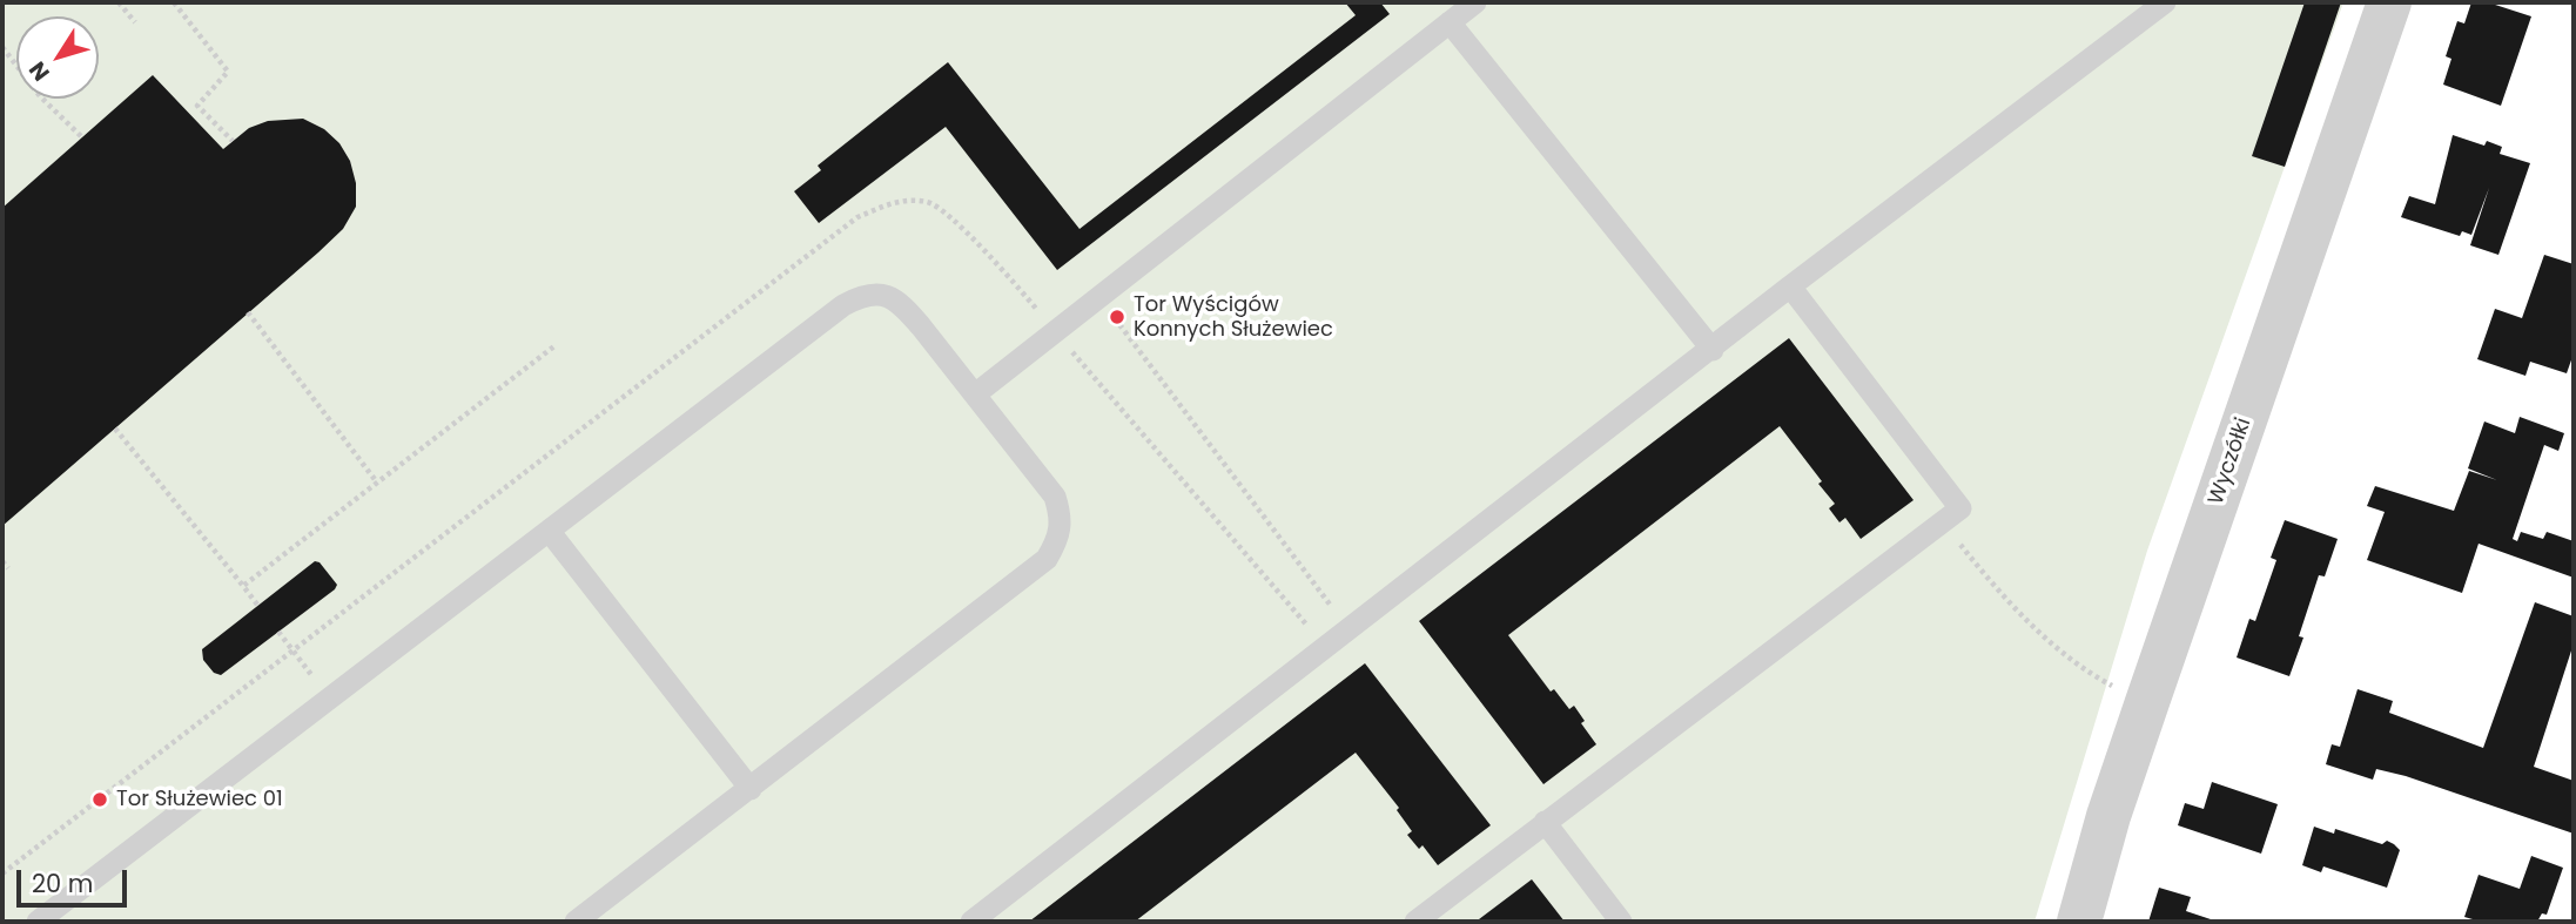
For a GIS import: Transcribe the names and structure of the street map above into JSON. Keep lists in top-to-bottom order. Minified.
{"streets":{"street":["Wyczółki"]},"places":["Tor Wyścigów Konnych Służewiec","Tor Służewiec 01"],"scale_bar":"20 m","north":"bottom left"}
